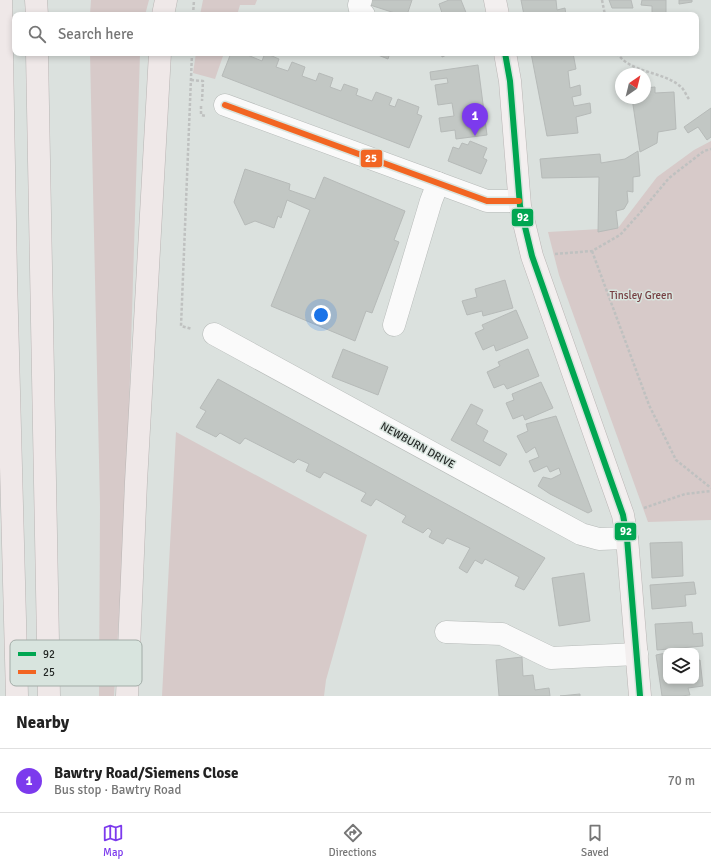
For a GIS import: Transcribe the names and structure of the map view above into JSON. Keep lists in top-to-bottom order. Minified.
{"streets":{"street":["NEWBURN DRIVE"]},"parks":["Tinsley Green"],"lines":["transit line 92","transit line 25"],"legend":["92","25"],"north":"top right","page":{"search":"Search here","pins":"1","heading":"Nearby","list":[{"mark":"1","name":"Bawtry Road/Siemens Close","note":"Bus stop · Bawtry Road","value":"70 m"}],"nav":["Map","Directions","Saved"]}}
